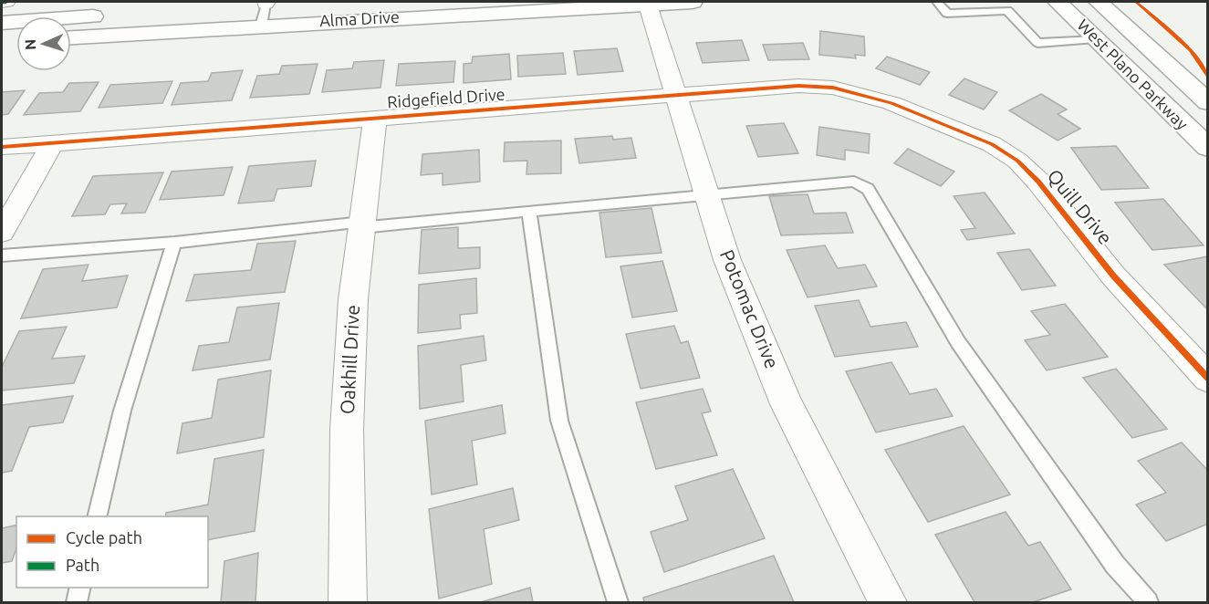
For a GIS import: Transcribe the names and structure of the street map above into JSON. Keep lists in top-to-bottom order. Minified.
{"streets":{"main road":["Alma Drive","West Plano Parkway"],"street":["Ridgefield Drive","Quill Drive","Potomac Drive","Oakhill Drive"]},"crossings":[["Alma Drive","Potomac Drive"],["Ridgefield Drive","Quill Drive"],["Ridgefield Drive","Potomac Drive"],["Ridgefield Drive","Oakhill Drive"]],"legend":["Cycle path","Path"],"north":"left"}
